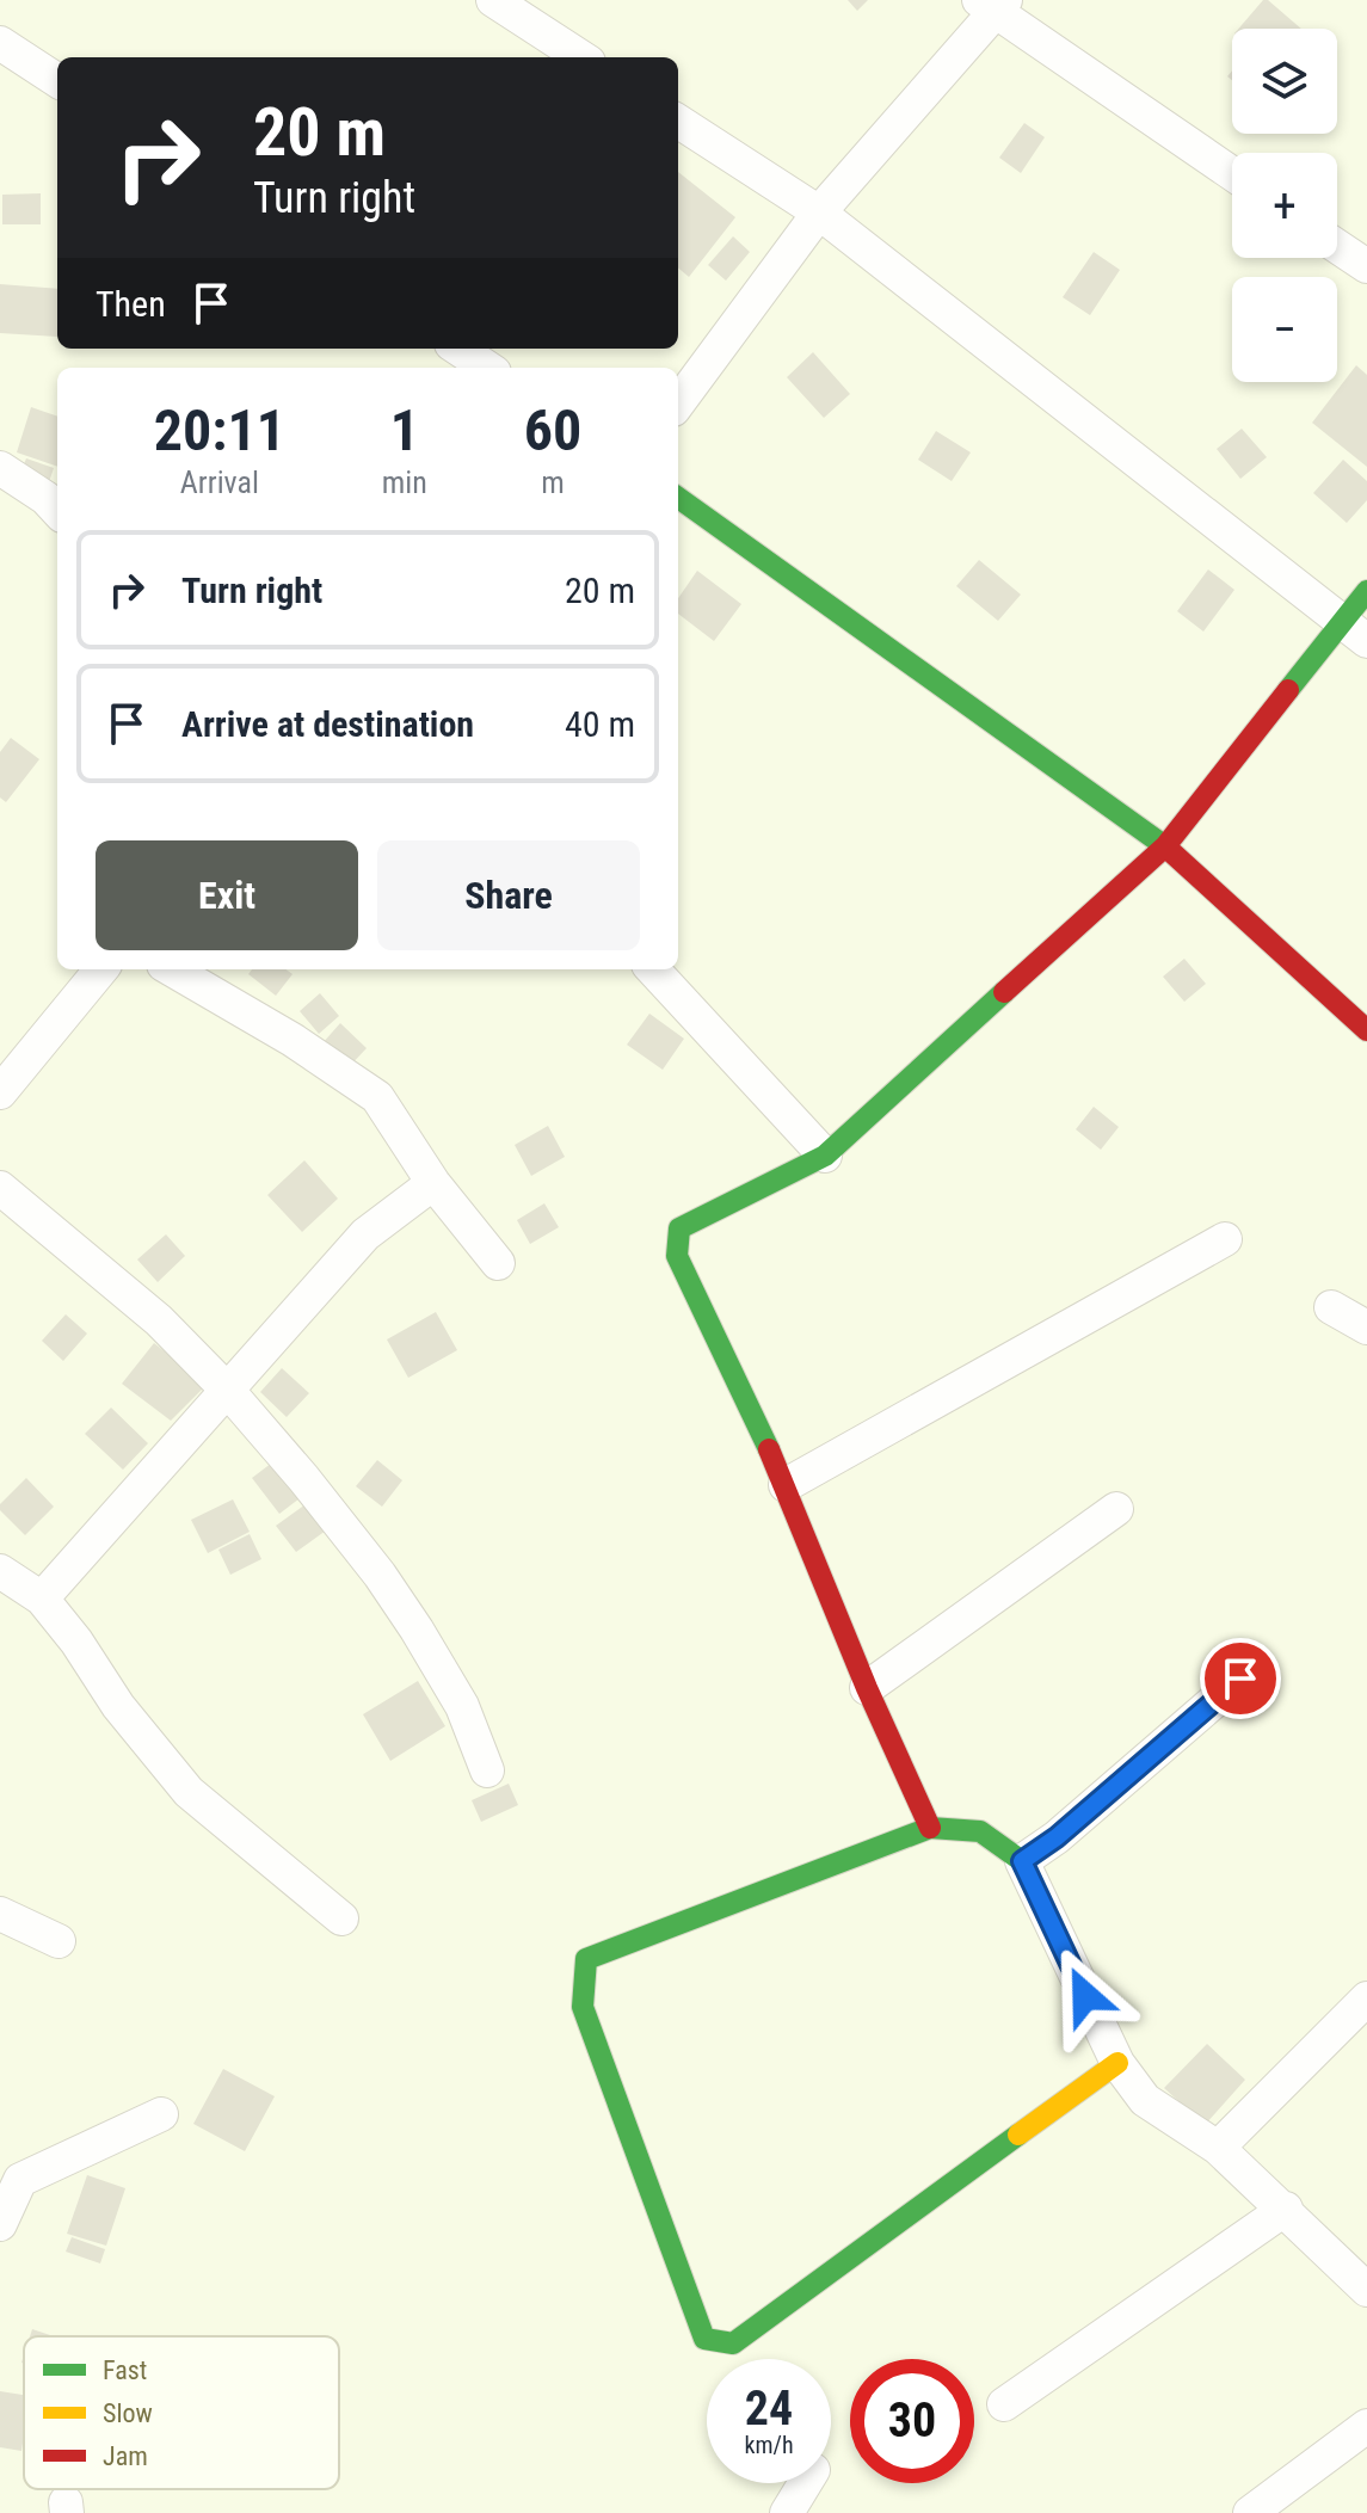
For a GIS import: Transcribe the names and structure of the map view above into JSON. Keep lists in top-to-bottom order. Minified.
{"legend":["Fast","Slow","Jam"],"page":{"map_buttons":["+","−"],"turn":["20 m","Turn right"],"then":"Then","eta":["20:11","Arrival","1","min","60","m"],"list":[{"name":"Turn right","value":"20 m"},{"name":"Arrive at destination","value":"40 m"}],"buttons":["Exit","Share"],"speed":"24 km/h","limit":"30"}}
